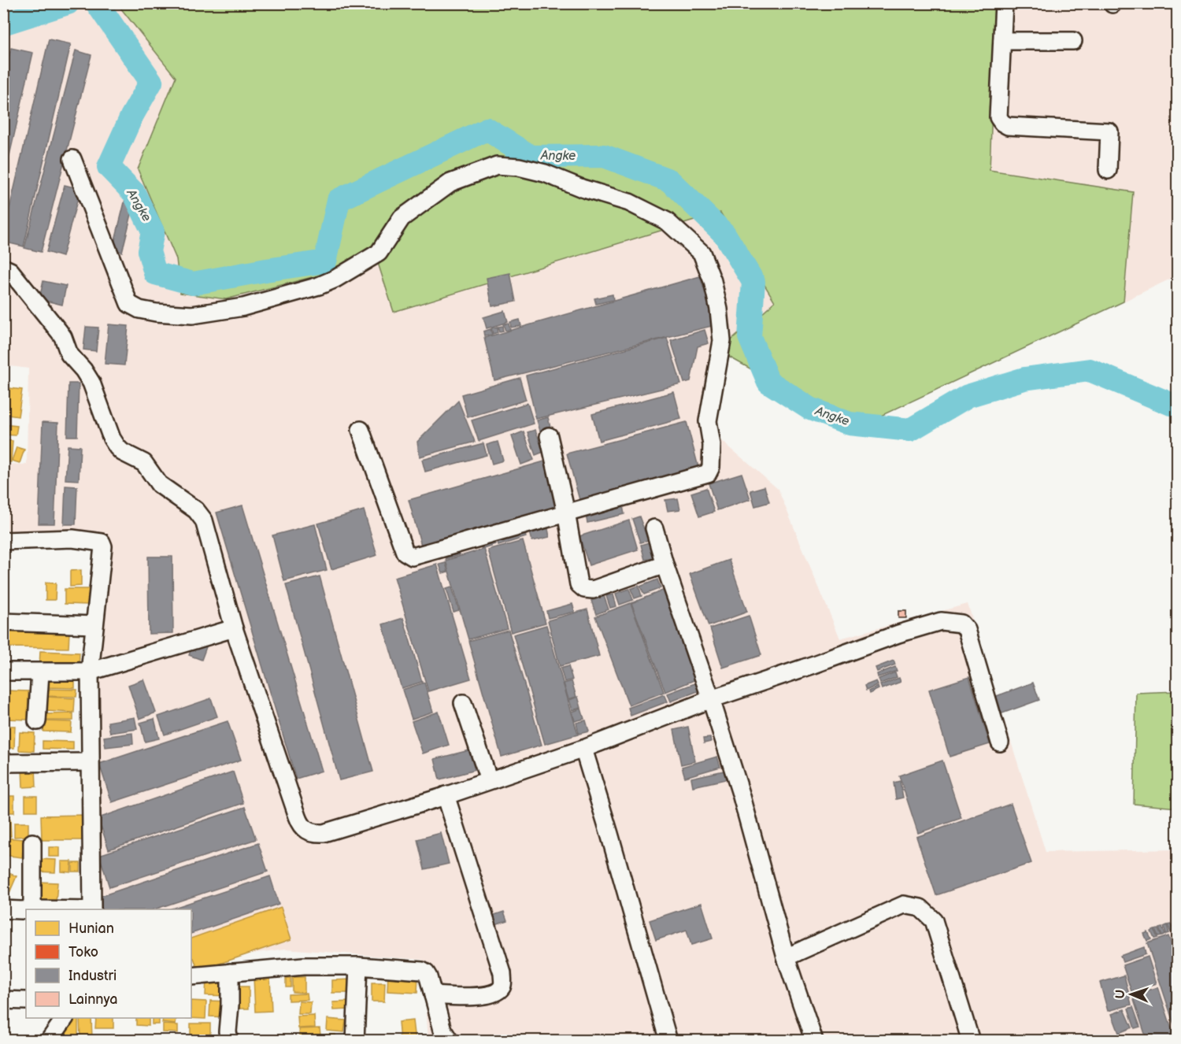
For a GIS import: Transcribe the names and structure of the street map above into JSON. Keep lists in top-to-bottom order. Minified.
{"water":["Angke"],"legend":["Hunian","Toko","Industri","Lainnya"],"north":"left"}
